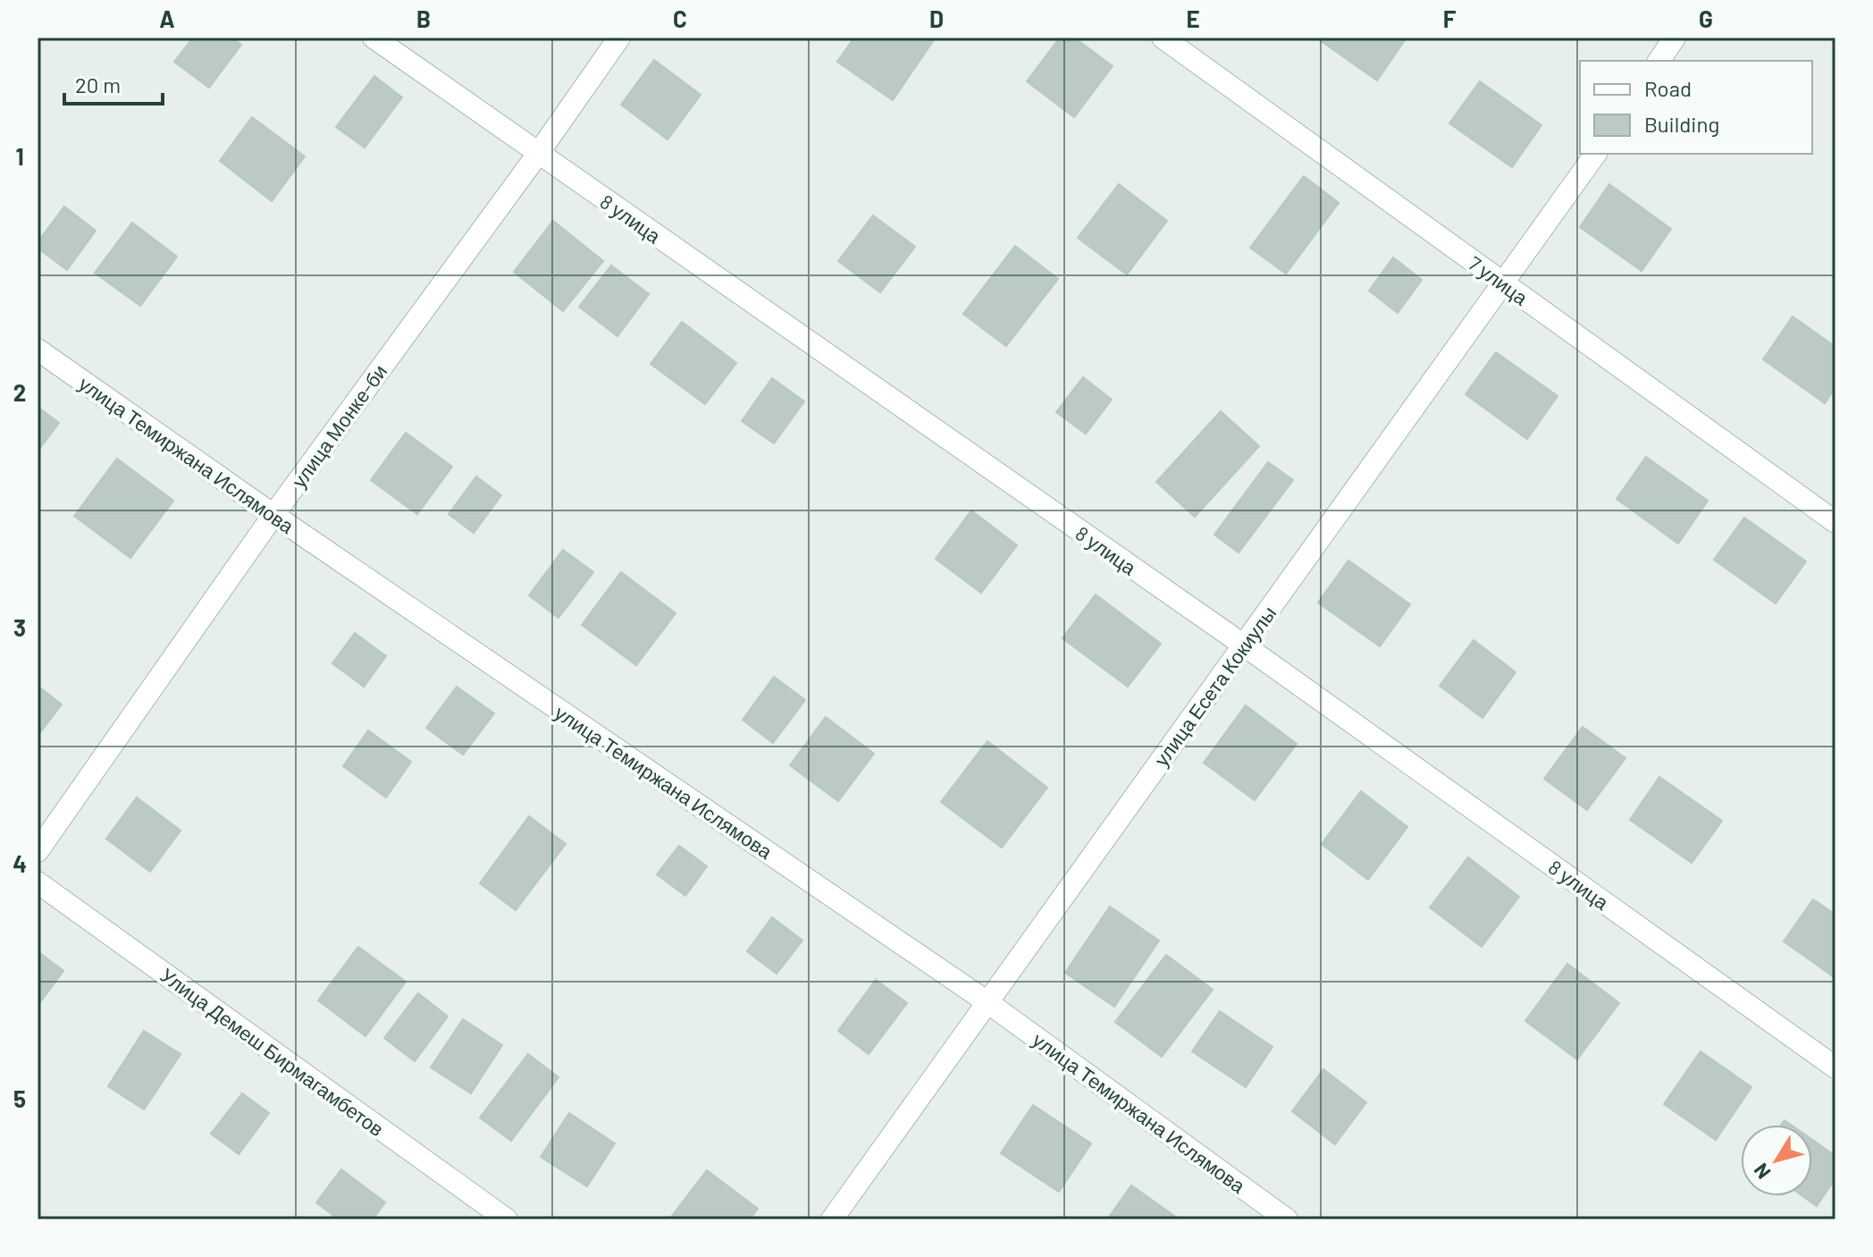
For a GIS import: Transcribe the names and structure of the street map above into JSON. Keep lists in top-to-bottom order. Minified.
{"streets":{"street":["8 улица","7 улица","улица Монке-би","улица Темиржана Ислямова","улица Есета Кокиулы","Улица Демеш Бирмагамбетов"]},"crossings":[["8 улица","улица Монке-би"],["8 улица","улица Есета Кокиулы"],["7 улица","улица Есета Кокиулы"],["улица Монке-би","улица Темиржана Ислямова"],["улица Темиржана Ислямова","улица Есета Кокиулы"]],"legend":["Road","Building"],"scale_bar":"20 m","north":"bottom left","grid":{"columns":["A","B","C","D","E","F","G"],"rows":["1","2","3","4","5"]}}
